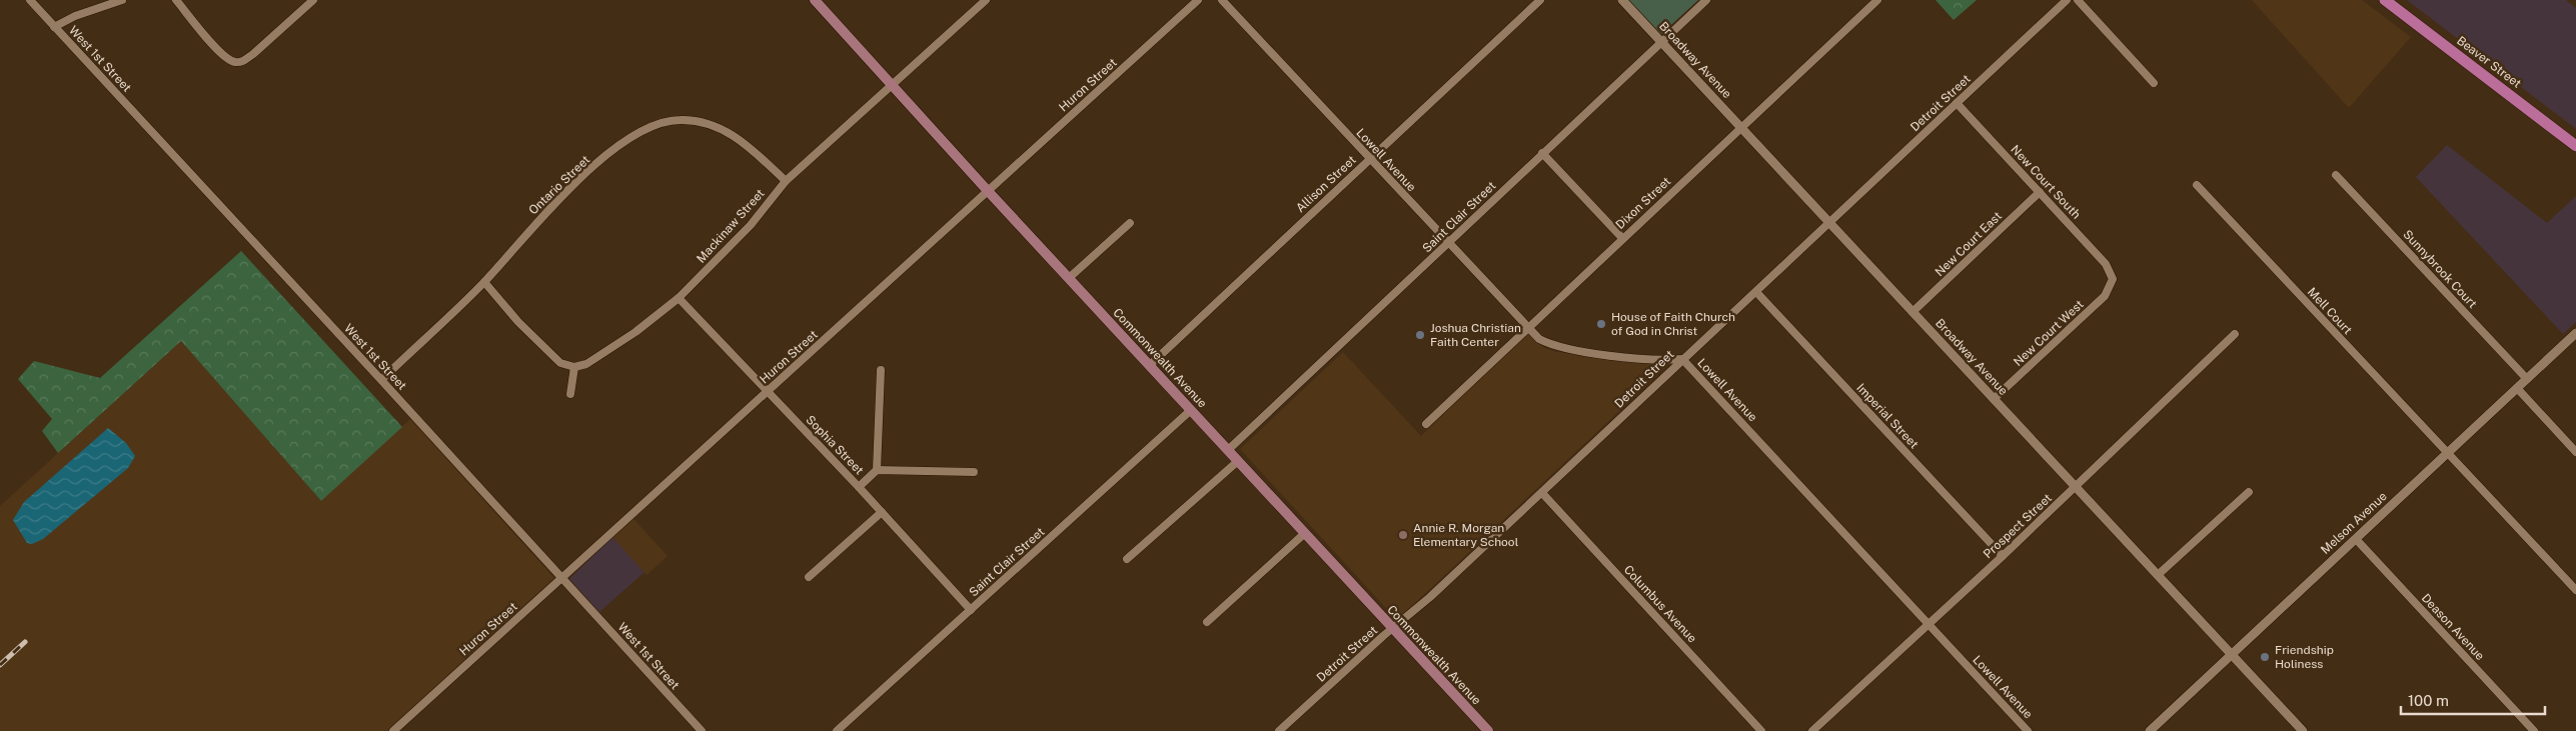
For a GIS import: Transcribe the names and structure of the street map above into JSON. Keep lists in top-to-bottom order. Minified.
{"streets":{"main road":["Beaver Street","Commonwealth Avenue"],"street":["West 1st Street","Broadway Avenue","Huron Street","Detroit Street","Lowell Avenue","New Court South","Allison Street","Ontario Street","Dixon Street","Saint Clair Street","Mackinaw Street","New Court East","Sunnybrook Court","Mell Court","New Court West","Imperial Street","Sophia Street","Melson Avenue","Prospect Street","Columbus Avenue","Deason Avenue"]},"crossings":[["West 1st Street","Huron Street"],["West 1st Street","Ontario Street"],["Broadway Avenue","Detroit Street"],["Broadway Avenue","Dixon Street"],["Broadway Avenue","Saint Clair Street"],["Broadway Avenue","New Court East"],["Broadway Avenue","New Court West"],["Broadway Avenue","Melson Avenue"],["Broadway Avenue","Prospect Street"],["Huron Street","Commonwealth Avenue"],["Huron Street","Sophia Street"],["Detroit Street","Lowell Avenue"],["Detroit Street","New Court South"],["Detroit Street","Commonwealth Avenue"],["Detroit Street","Imperial Street"],["Detroit Street","Columbus Avenue"],["Lowell Avenue","Allison Street"],["Lowell Avenue","Dixon Street"],["Lowell Avenue","Saint Clair Street"],["Lowell Avenue","Prospect Street"],["New Court South","New Court East"],["New Court South","New Court West"],["Allison Street","Commonwealth Avenue"],["Ontario Street","Mackinaw Street"],["Saint Clair Street","Commonwealth Avenue"],["Saint Clair Street","Sophia Street"],["Mackinaw Street","Commonwealth Avenue"],["Mackinaw Street","Sophia Street"],["Sunnybrook Court","Melson Avenue"],["Mell Court","Melson Avenue"],["Imperial Street","Prospect Street"],["Melson Avenue","Deason Avenue"]],"places":["House of Faith Church of God in Christ","Joshua Christian Faith Center","Annie R. Morgan Elementary School","Friendship Holiness"],"scale_bar":"100 m"}
